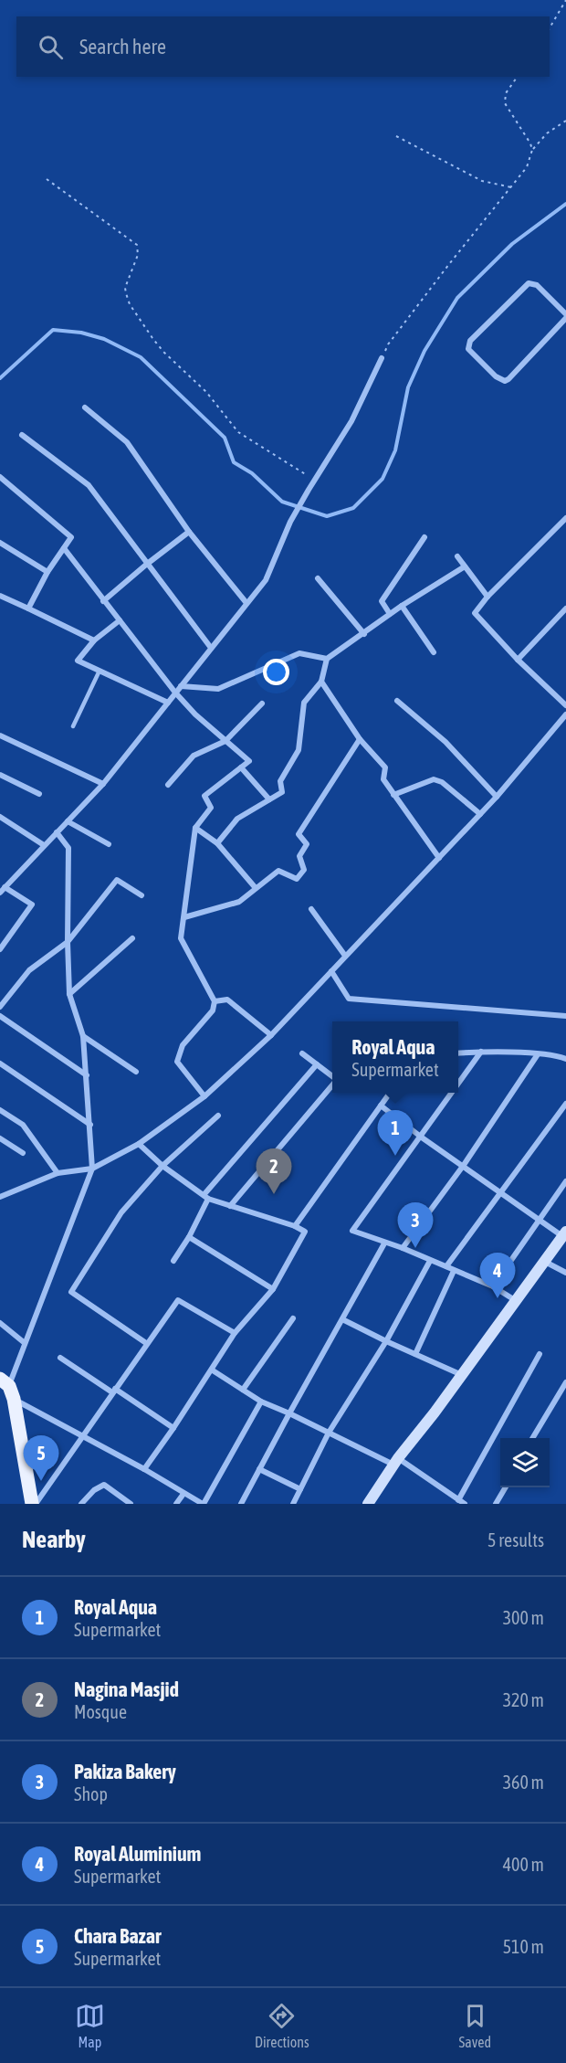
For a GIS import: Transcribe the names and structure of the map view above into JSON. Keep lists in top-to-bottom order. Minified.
{"page":{"search":"Search here","popup":["Royal Aqua","Supermarket"],"pins":["1","2","3","4","5"],"heading":["Nearby","5 results"],"list":[{"mark":"1","name":"Royal Aqua","note":"Supermarket","value":"300 m"},{"mark":"2","name":"Nagina Masjid","note":"Mosque","value":"320 m"},{"mark":"3","name":"Pakiza Bakery","note":"Shop","value":"360 m"},{"mark":"4","name":"Royal Aluminium","note":"Supermarket","value":"400 m"},{"mark":"5","name":"Chara Bazar","note":"Supermarket","value":"510 m"}],"nav":["Map","Directions","Saved"]}}
